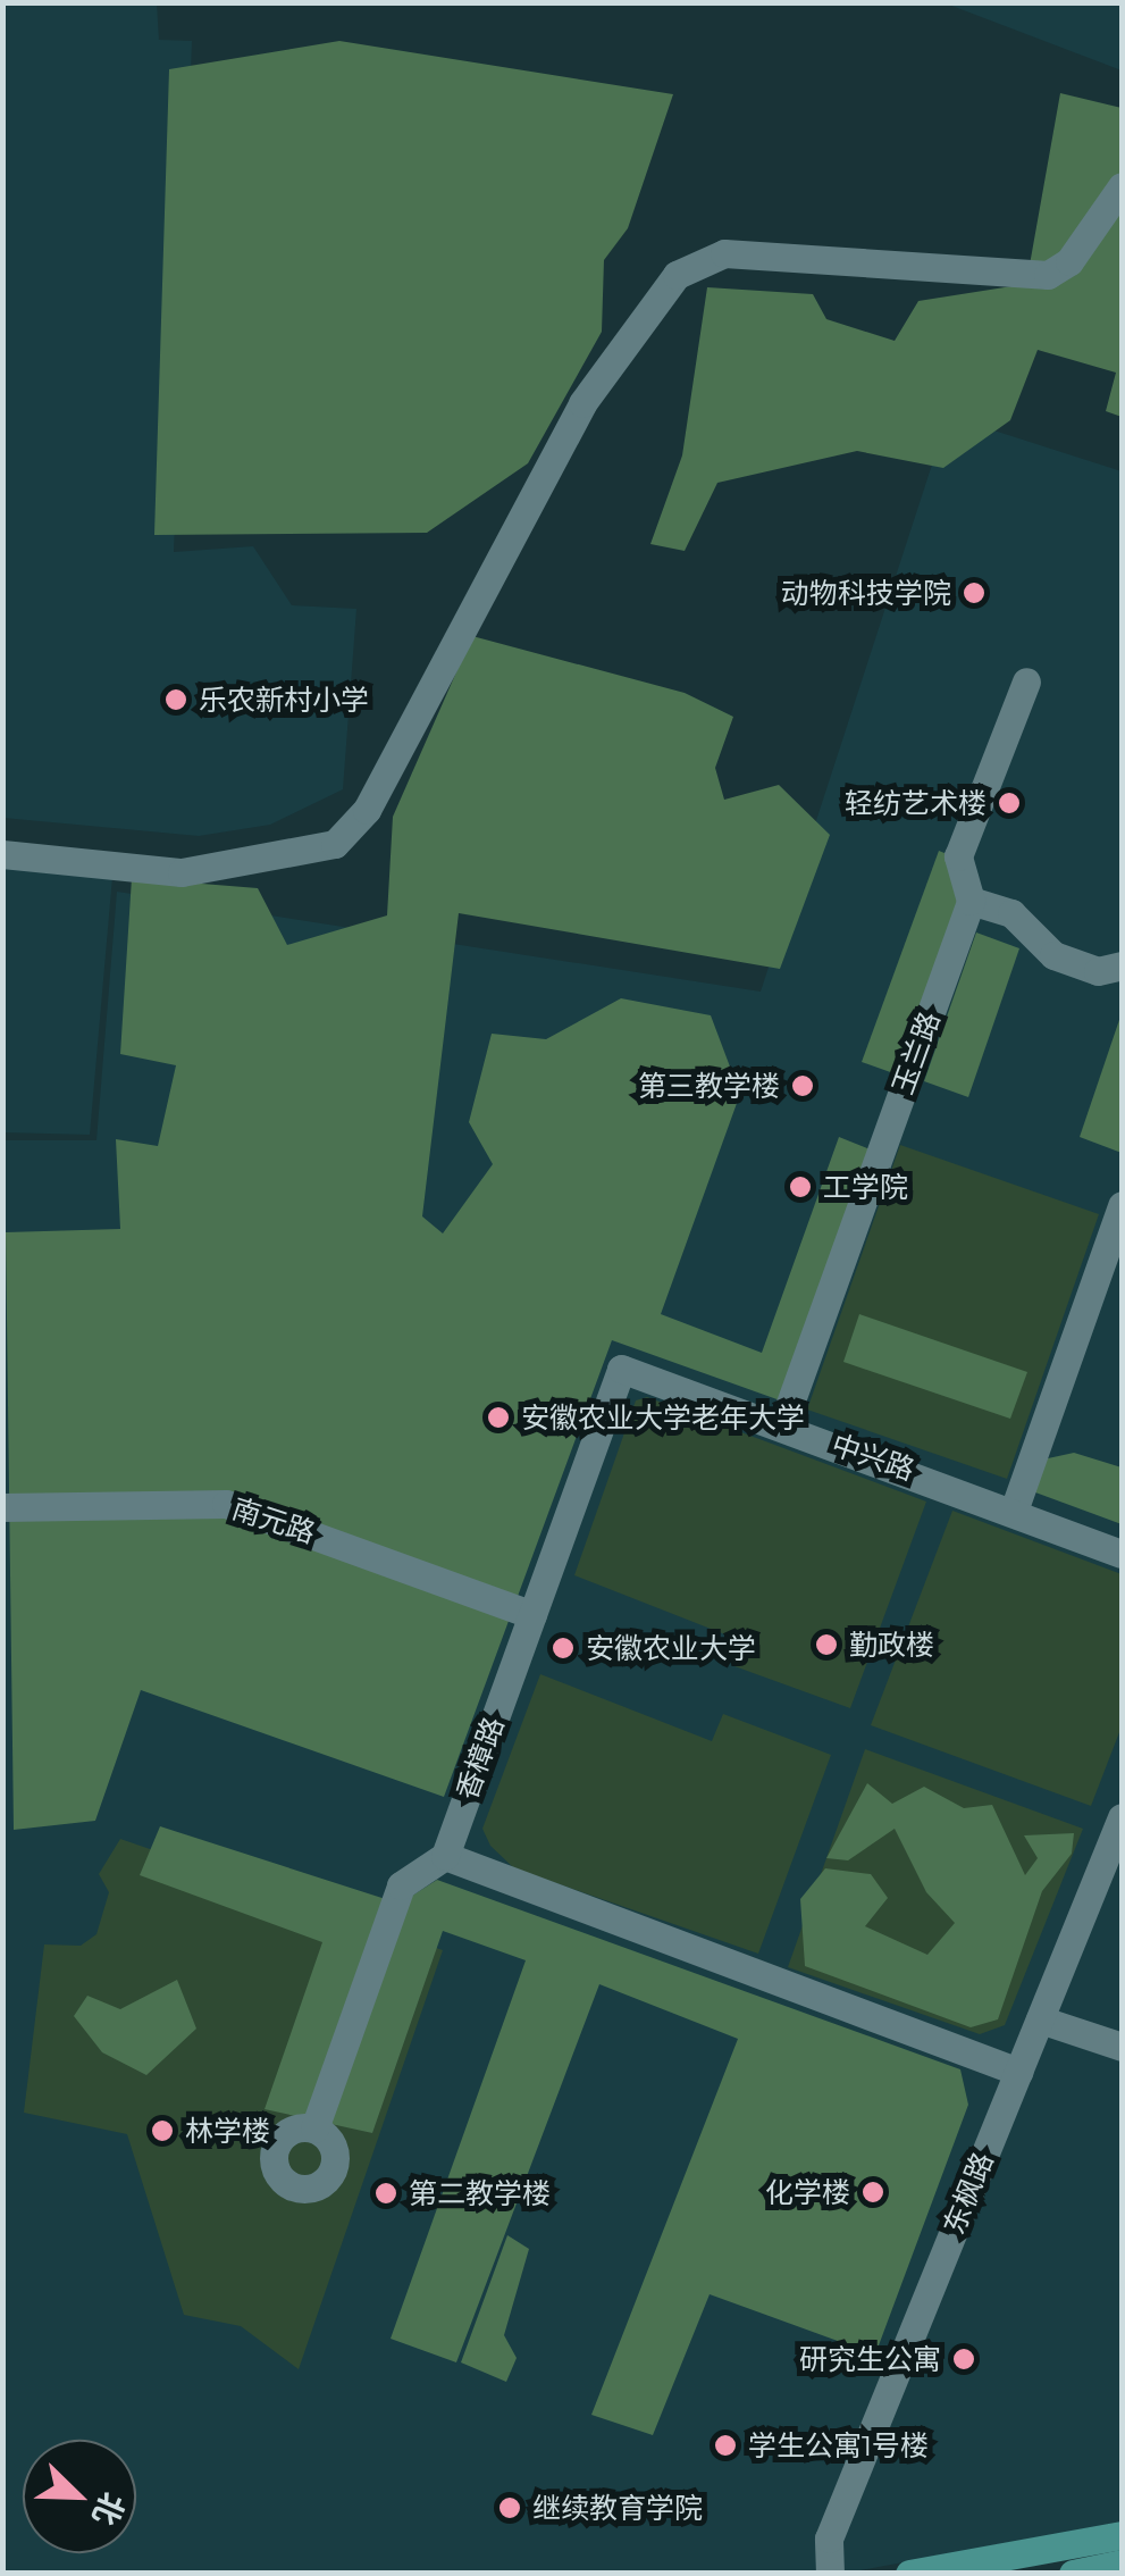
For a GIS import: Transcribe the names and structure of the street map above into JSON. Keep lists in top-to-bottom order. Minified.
{"streets":{"street":["玉兰路","中兴路","南元路","香樟路","东枫路"]},"crossings":[["玉兰路","中兴路"],["中兴路","香樟路"],["南元路","香樟路"]],"places":["动物科技学院","乐农新村小学","轻纺艺术楼","第三教学楼","工学院","安徽农业大学老年大学","勤政楼","安徽农业大学","林学楼","化学楼","第二教学楼","研究生公寓","学生公寓1号楼","继续教育学院"],"north":"bottom right"}
